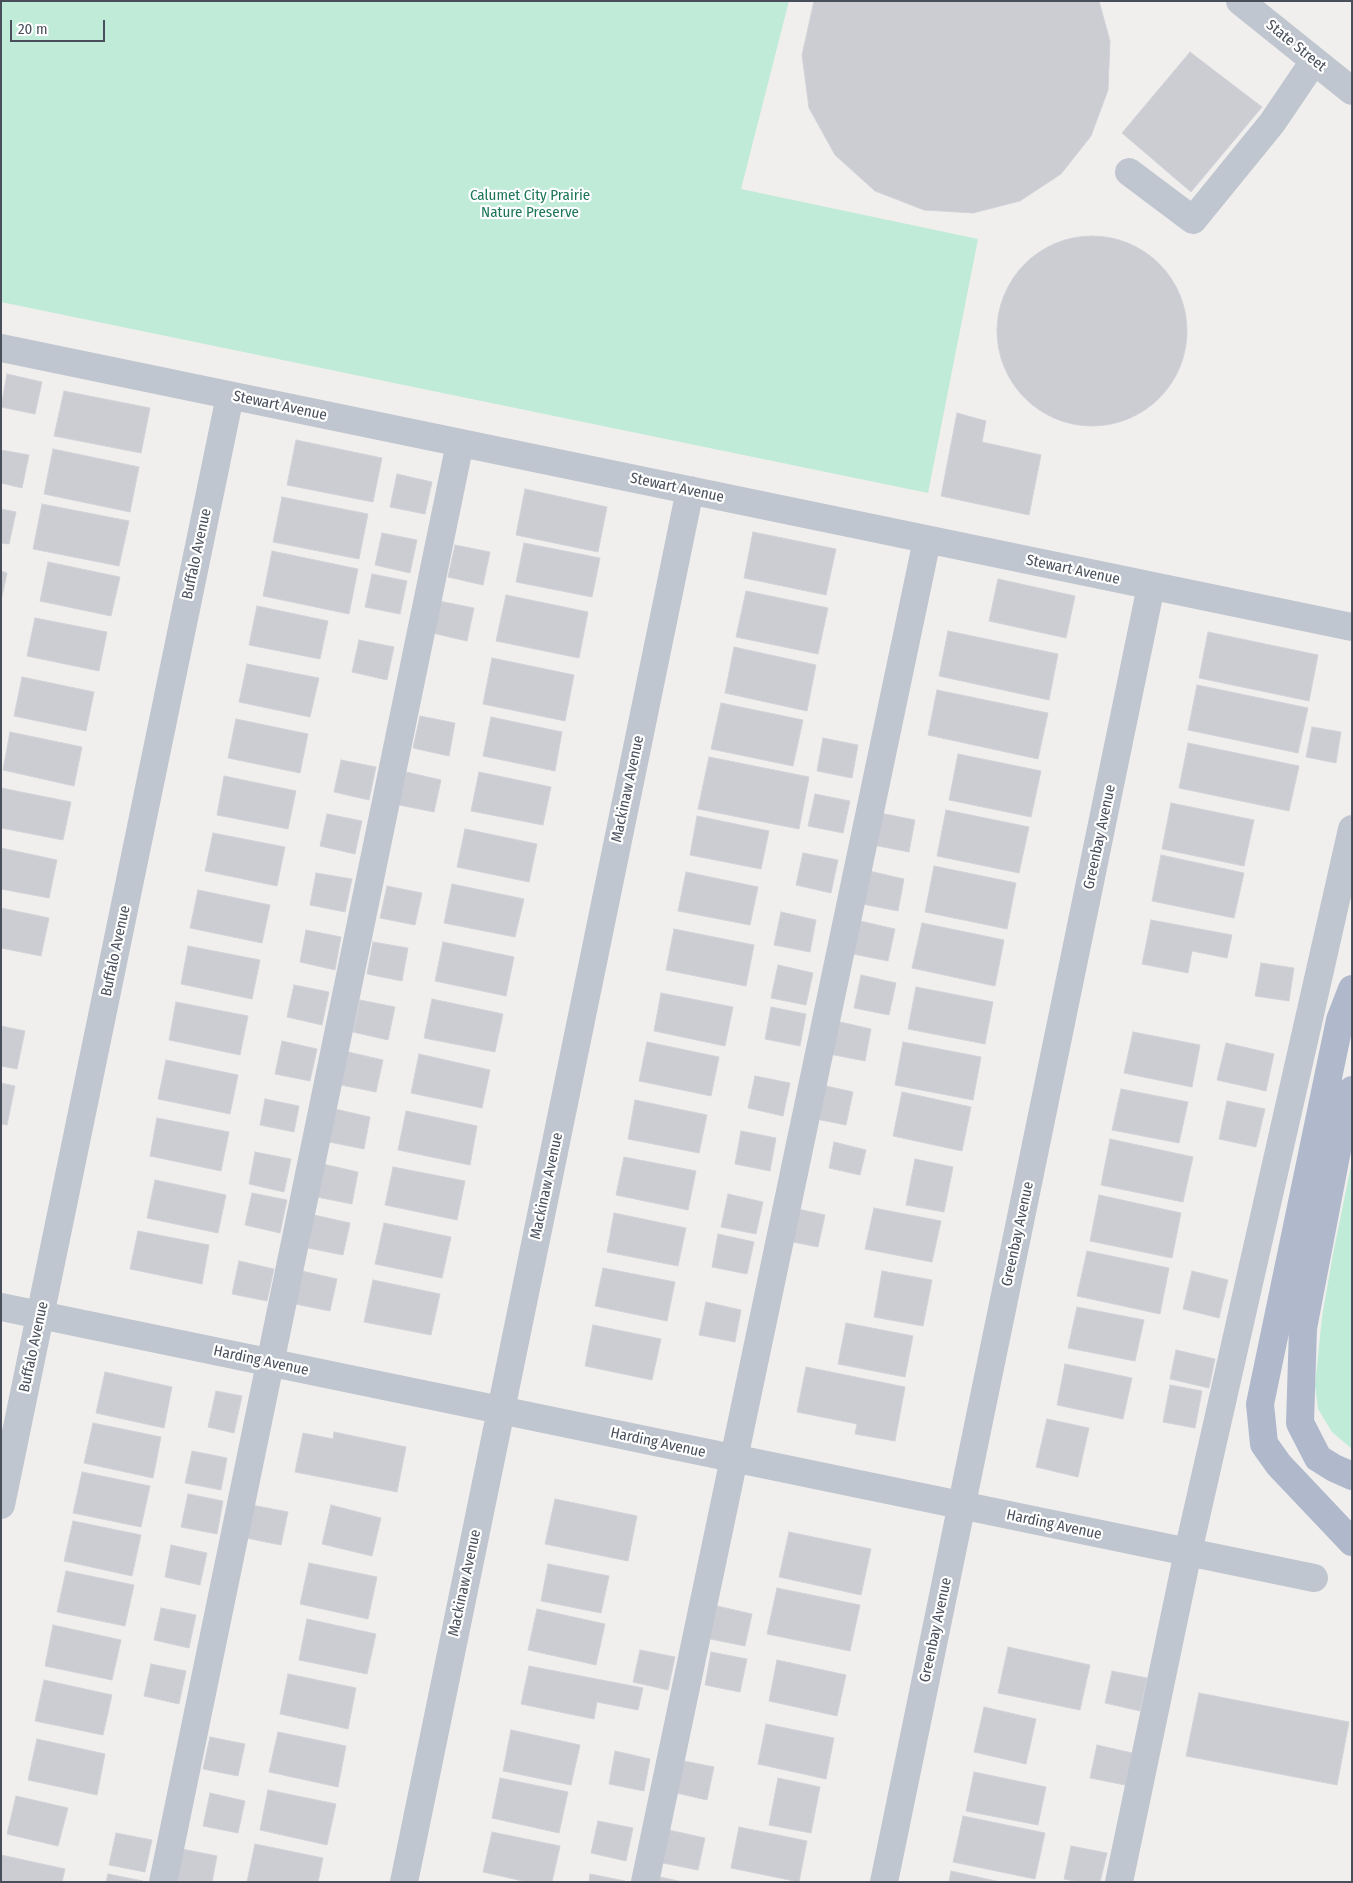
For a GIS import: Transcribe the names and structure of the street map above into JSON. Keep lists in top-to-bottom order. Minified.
{"streets":{"street":["State Street","Stewart Avenue","Buffalo Avenue","Mackinaw Avenue","Greenbay Avenue","Harding Avenue"]},"crossings":[["Stewart Avenue","Buffalo Avenue"],["Stewart Avenue","Mackinaw Avenue"],["Stewart Avenue","Greenbay Avenue"],["Buffalo Avenue","Harding Avenue"],["Mackinaw Avenue","Harding Avenue"],["Greenbay Avenue","Harding Avenue"]],"parks":["Calumet City Prairie Nature Preserve"],"scale_bar":"20 m"}
